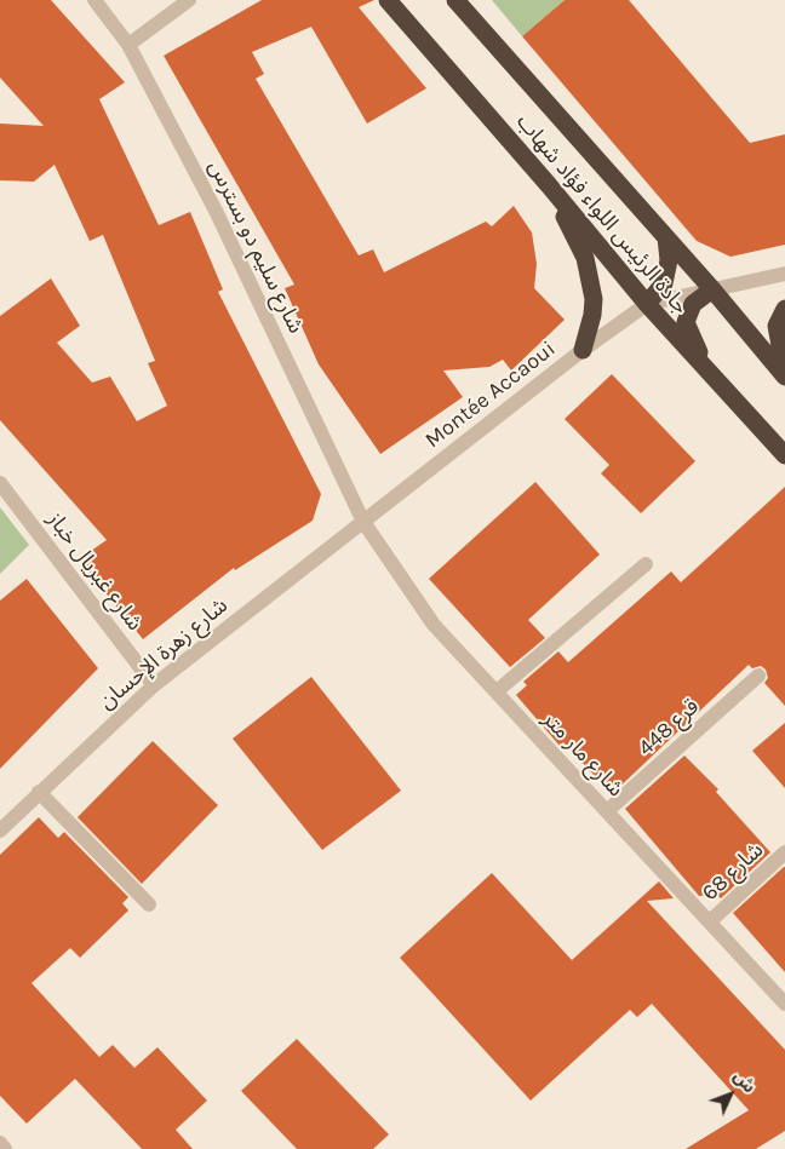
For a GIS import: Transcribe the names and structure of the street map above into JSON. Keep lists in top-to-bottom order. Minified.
{"streets":{"highway":["جادة الرئيس اللواء فؤاد شهاب"],"street":["شارع سليم دو بسترس","Montée Accaoui","شارع غبريال خباز","شارع زهرة الإحسان","قرع 448","شارع مار متر","شارع 68"]},"crossings":[["جادة الرئيس اللواء فؤاد شهاب","Montée Accaoui"],["شارع سليم دو بسترس","Montée Accaoui"],["شارع سليم دو بسترس","شارع زهرة الإحسان"],["شارع سليم دو بسترس","شارع مار متر"],["Montée Accaoui","شارع زهرة الإحسان"],["Montée Accaoui","شارع مار متر"],["شارع غبريال خباز","شارع زهرة الإحسان"],["شارع زهرة الإحسان","شارع مار متر"],["قرع 448","شارع مار متر"],["شارع مار متر","شارع 68"]],"north":"top right"}
